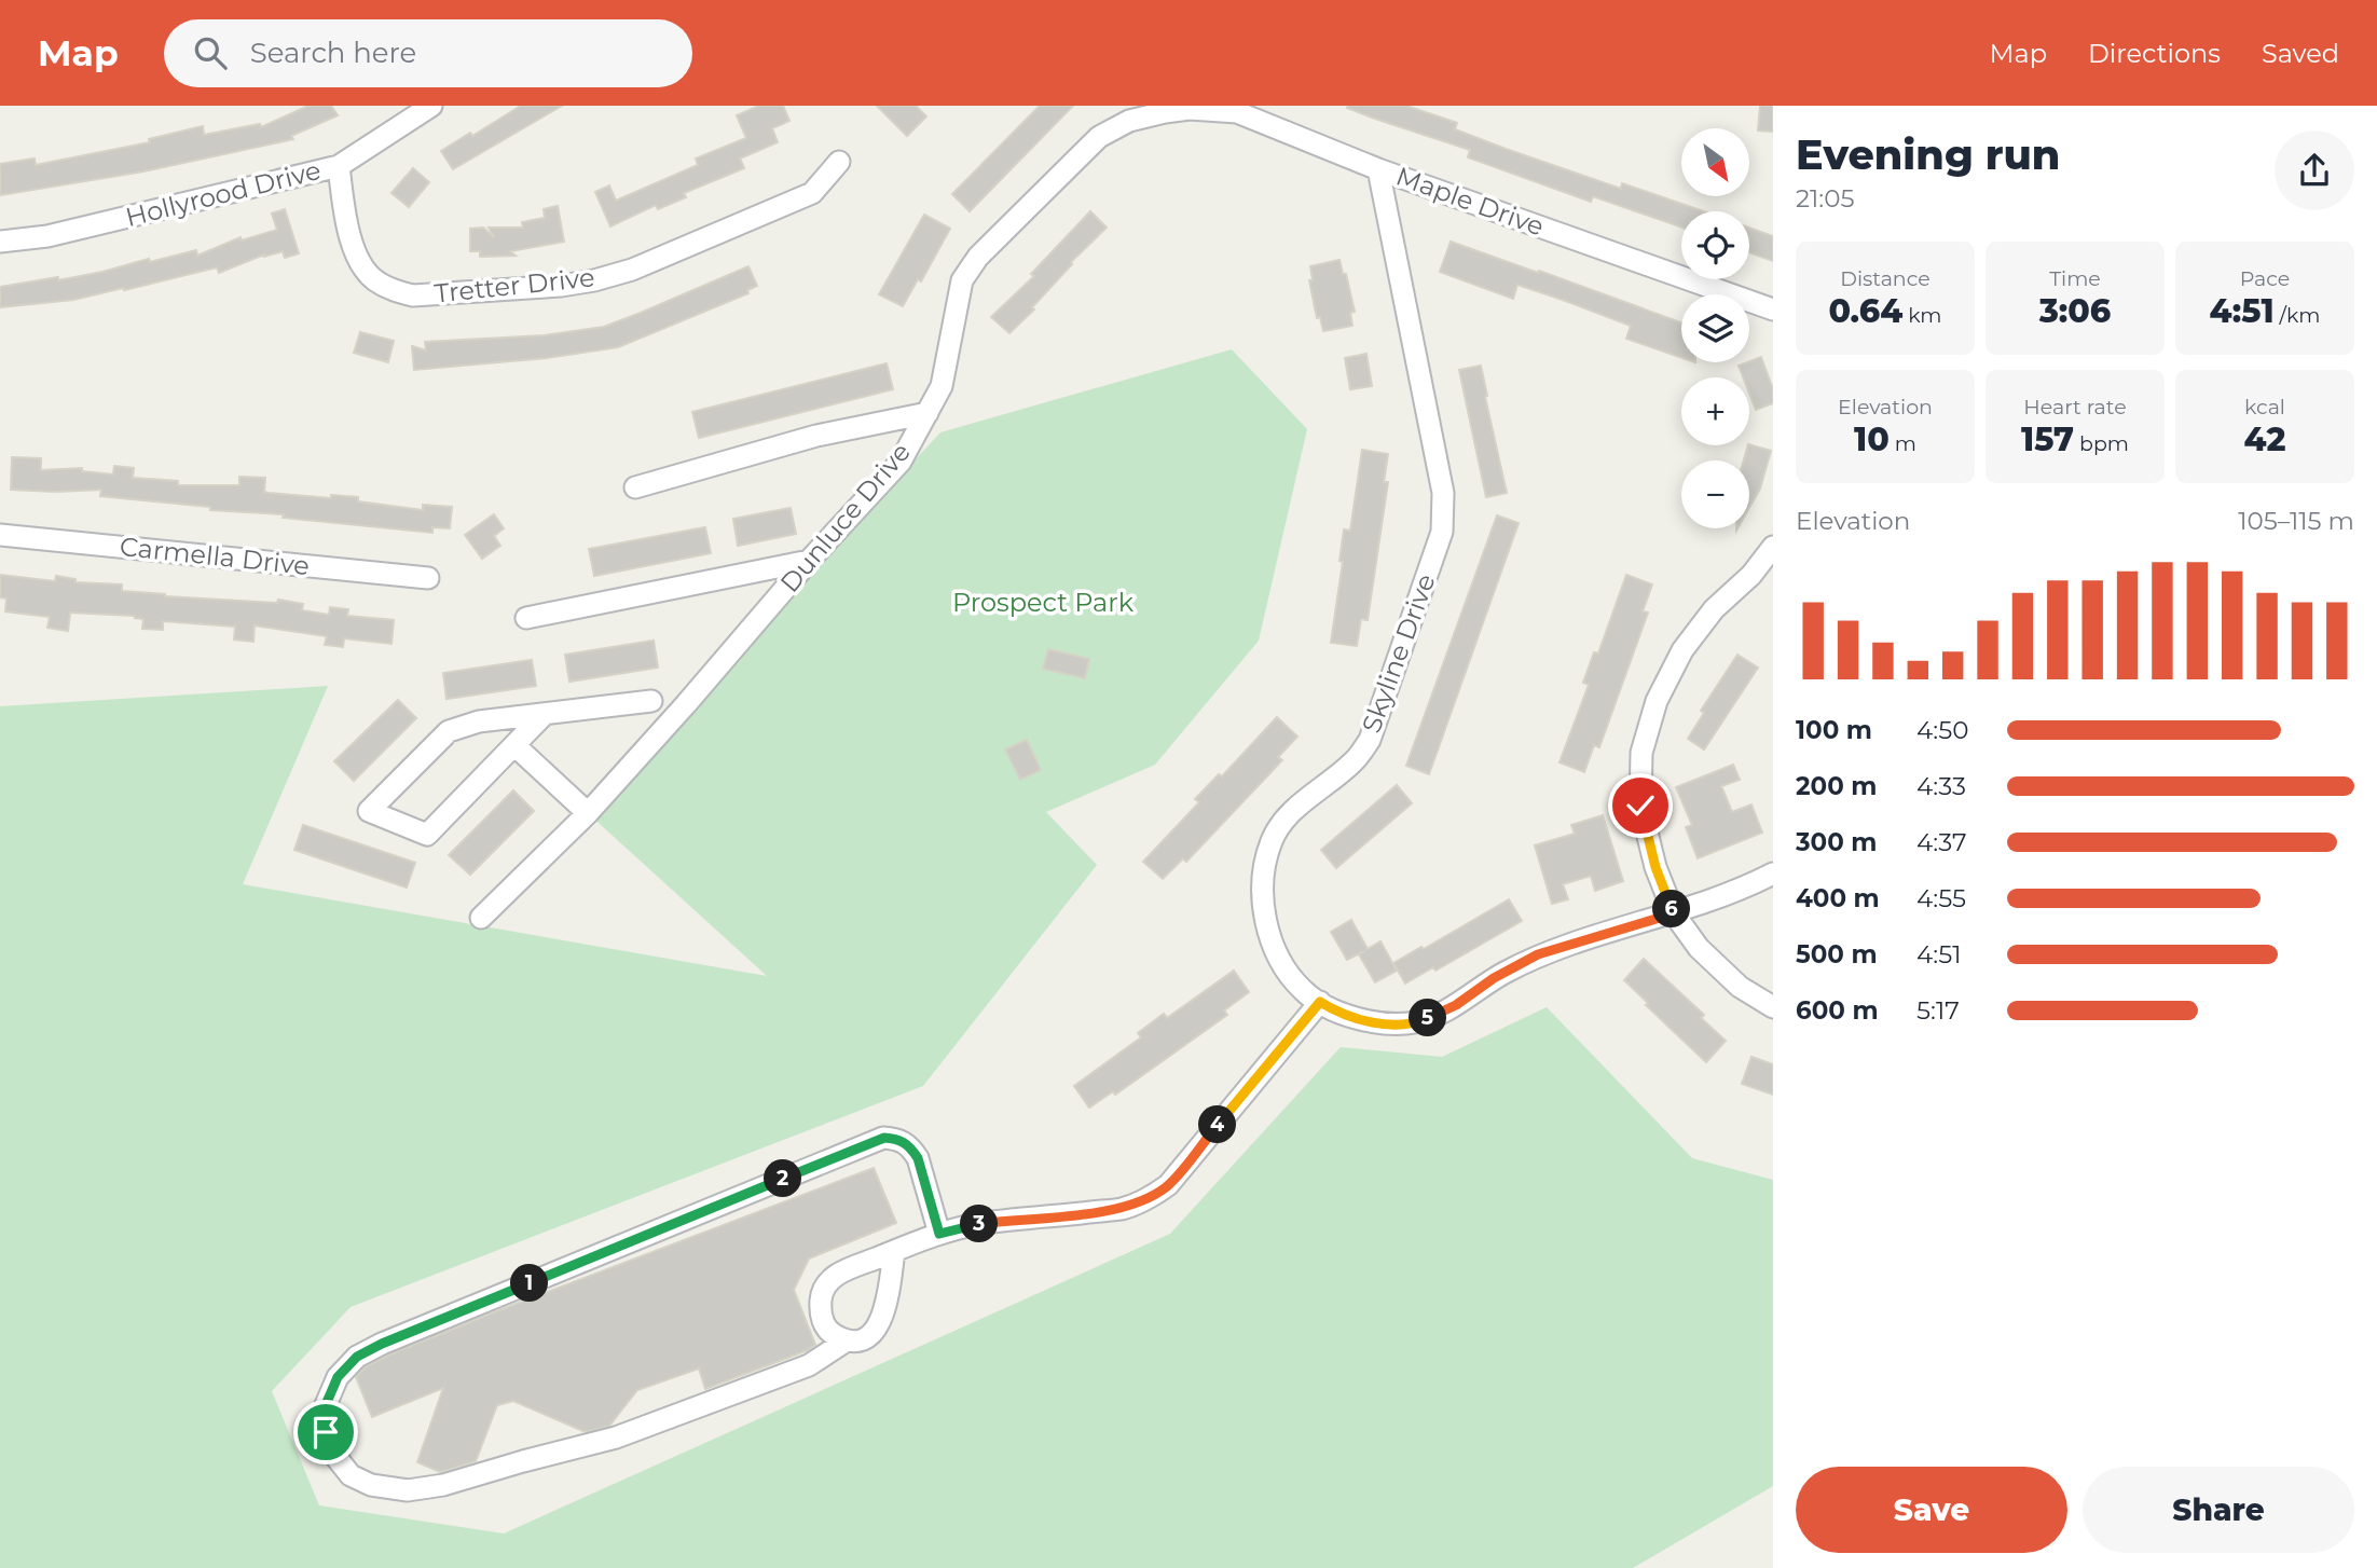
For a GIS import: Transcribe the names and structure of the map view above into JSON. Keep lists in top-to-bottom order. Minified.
{"streets":{"street":["Hollyrood Drive","Maple Drive","Tretter Drive","Dunluce Drive","Carmella Drive","Skyline Drive"]},"crossings":[["Hollyrood Drive","Tretter Drive"],["Maple Drive","Dunluce Drive"],["Maple Drive","Skyline Drive"]],"parks":["Prospect Park"],"north":"bottom right","page":{"header":"Map","search":"Search here","nav":["Map","Directions","Saved"],"heading":["Evening run","21:05"],"map_buttons":["+","−"],"stats":[["Distance","0.64 km"],["Time","3:06"],["Pace","4:51 /km"],["Elevation","10 m"],["Heart rate","157 bpm"],["kcal","42"]],"chart":["Elevation","105–115 m"],"list":[{"name":"100 m","note":"4:50"},{"name":"200 m","note":"4:33"},{"name":"300 m","note":"4:37"},{"name":"400 m","note":"4:55"},{"name":"500 m","note":"4:51"},{"name":"600 m","note":"5:17"}],"pins":["6","5","4","2","3","1"],"buttons":["Save","Share"]}}
